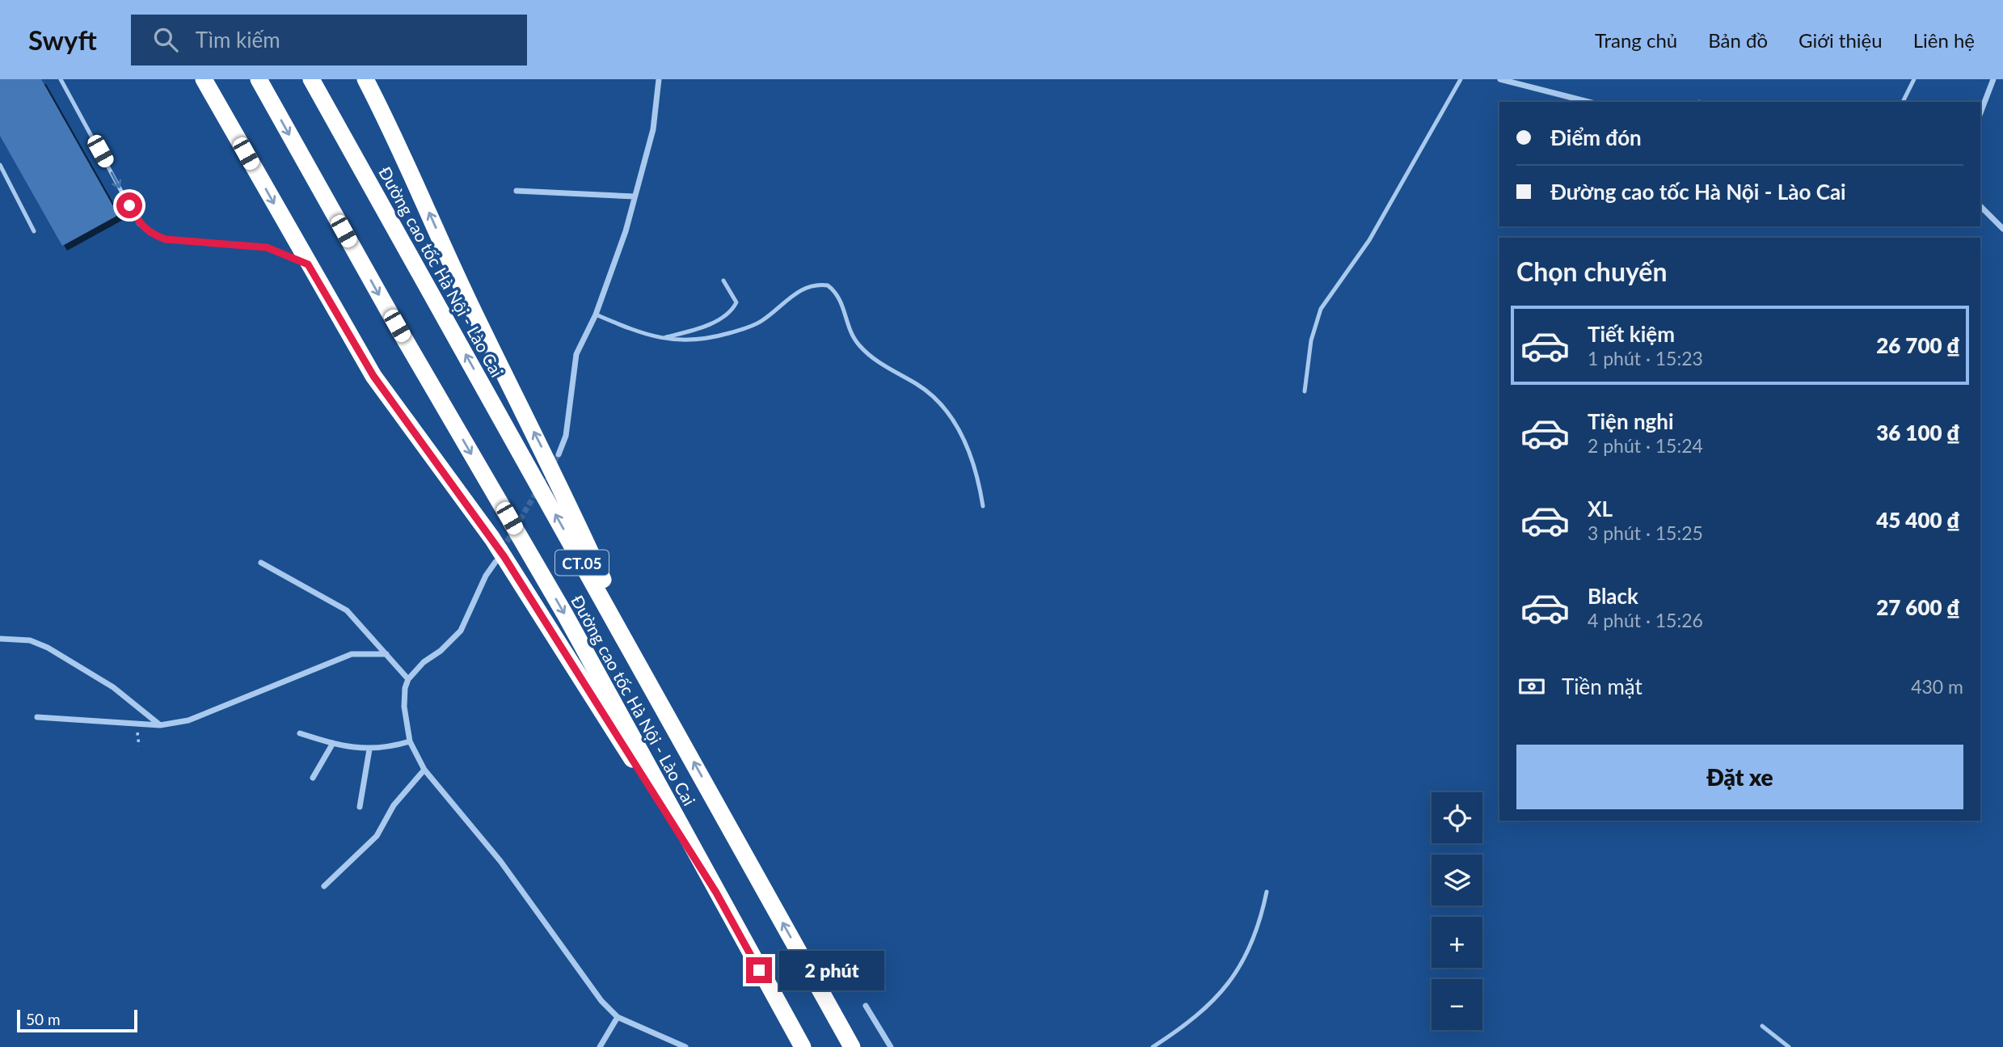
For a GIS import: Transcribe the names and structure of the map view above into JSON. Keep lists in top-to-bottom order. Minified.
{"streets":{"highway":["Đường cao tốc Hà Nội - Lào Cai","CT.05"]},"scale_bar":"50 m","page":{"header":"Swyft","search":"Tìm kiếm","nav":["Trang chủ","Bản đồ","Giới thiệu","Liên hệ"],"banner":["Điểm đón","Đường cao tốc Hà Nội - Lào Cai"],"heading":"Chọn chuyến","list":[{"name":"Tiết kiệm","note":"1 phút · 15:23","value":"26 700 ₫"},{"name":"Tiện nghi","note":"2 phút · 15:24","value":"36 100 ₫"},{"name":"XL","note":"3 phút · 15:25","value":"45 400 ₫"},{"name":"Black","note":"4 phút · 15:26","value":"27 600 ₫"}],"pay":["Tiền mặt","430 m"],"buttons":"Đặt xe","map_buttons":["+","−"],"bubble":"2 phút","scale":"50 m"}}
